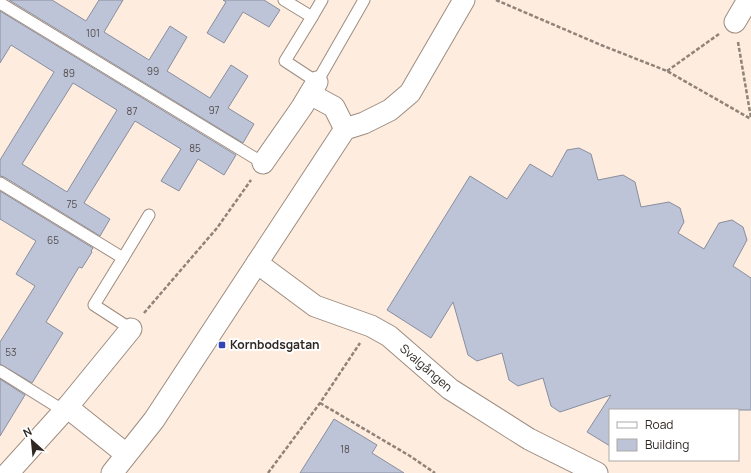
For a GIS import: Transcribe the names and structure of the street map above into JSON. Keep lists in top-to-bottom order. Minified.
{"streets":{"street":["Svalgången"]},"places":{"transit":["Kornbodsgatan"]},"house_numbers":["101","99","89","97","87","85","75","65","53","18"],"legend":["Road","Building"],"north":"top left"}
